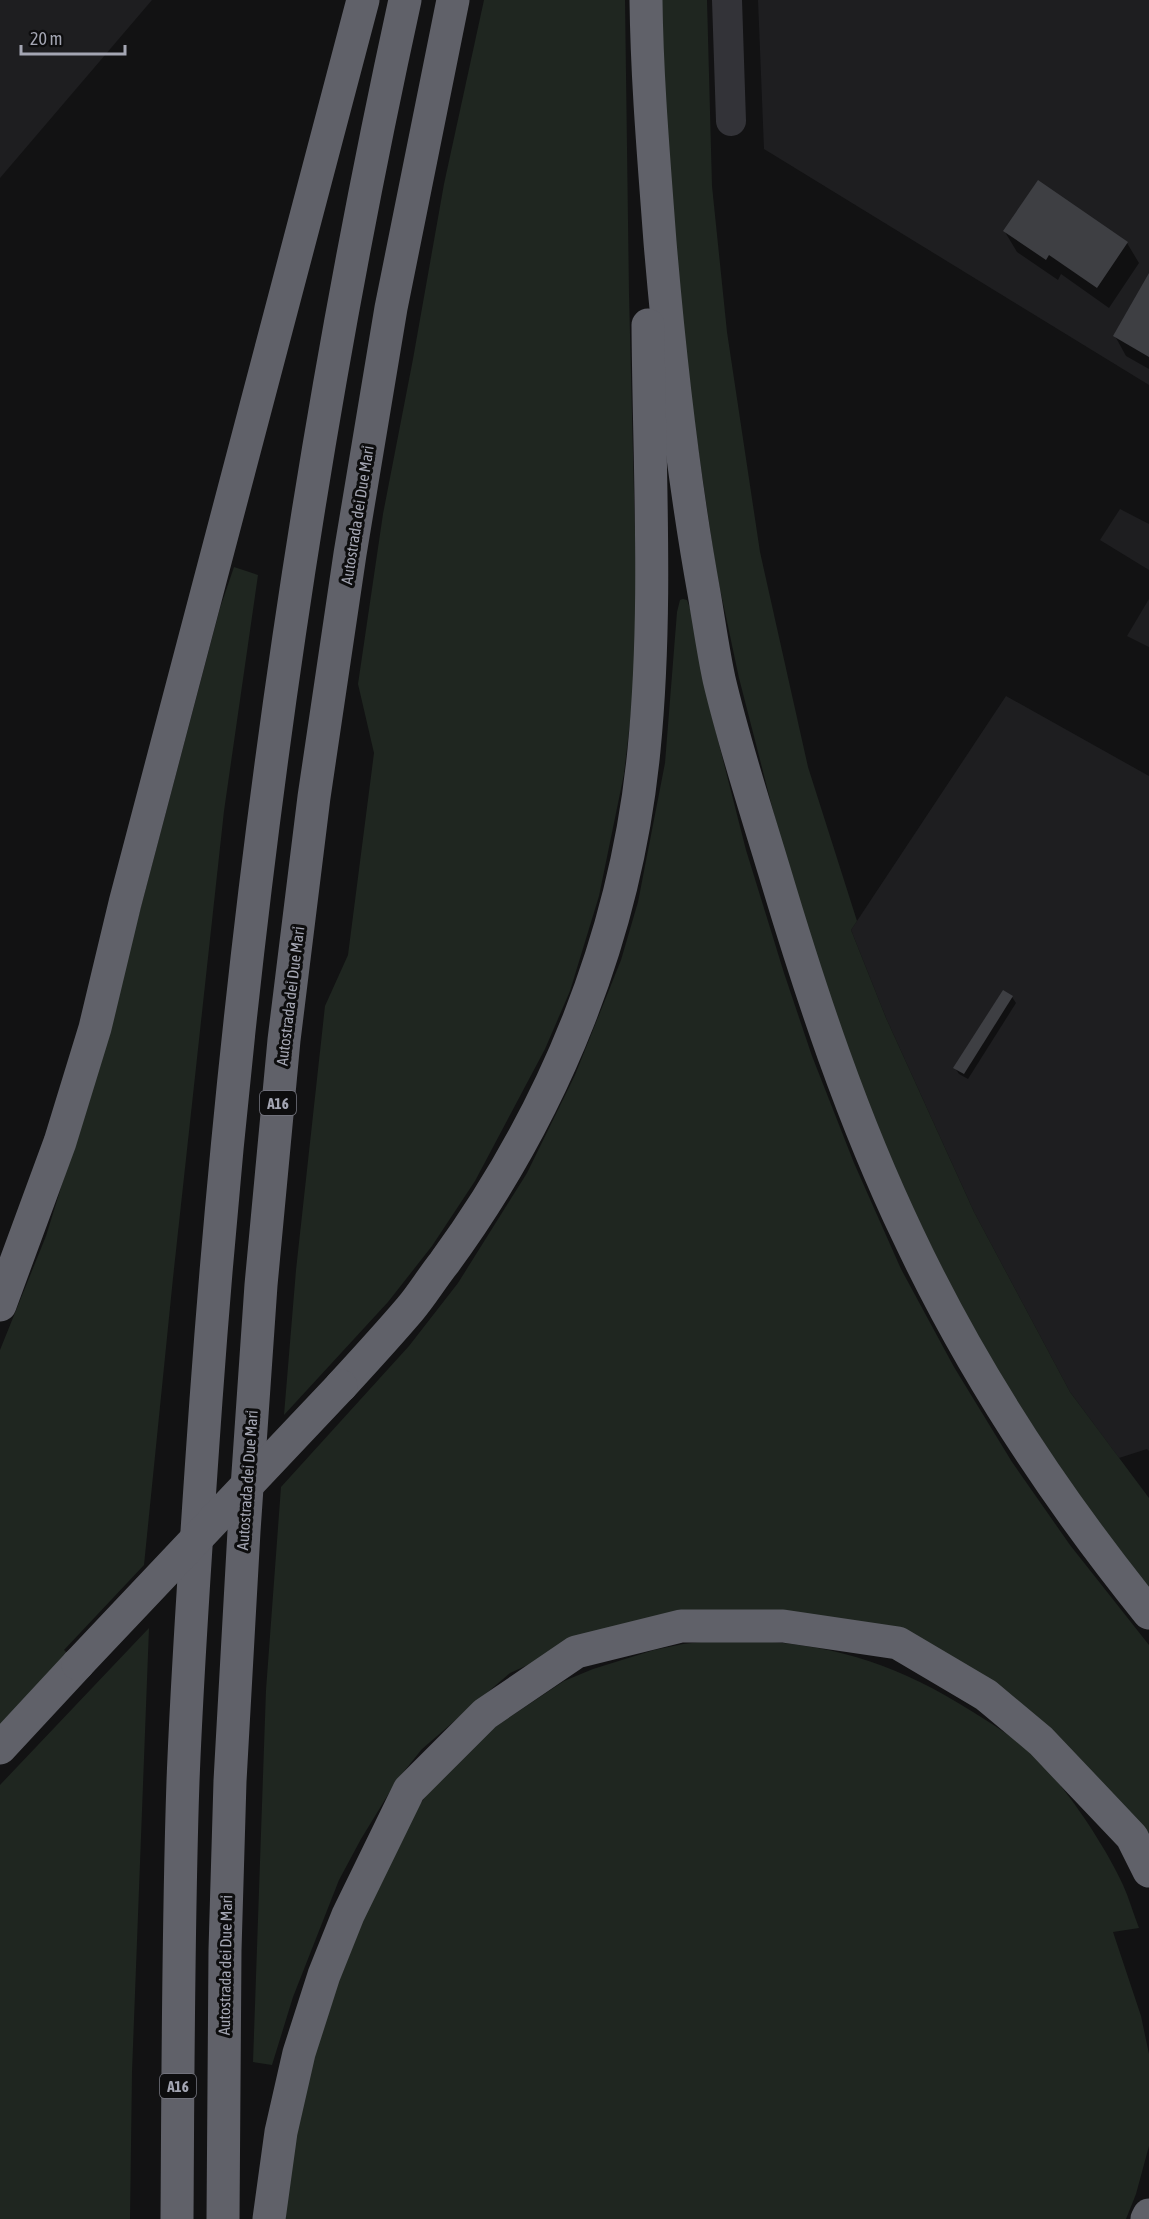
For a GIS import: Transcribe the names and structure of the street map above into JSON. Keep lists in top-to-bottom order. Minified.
{"streets":{"highway":["Autostrada dei Due Mari","A16"]},"scale_bar":"20 m"}
